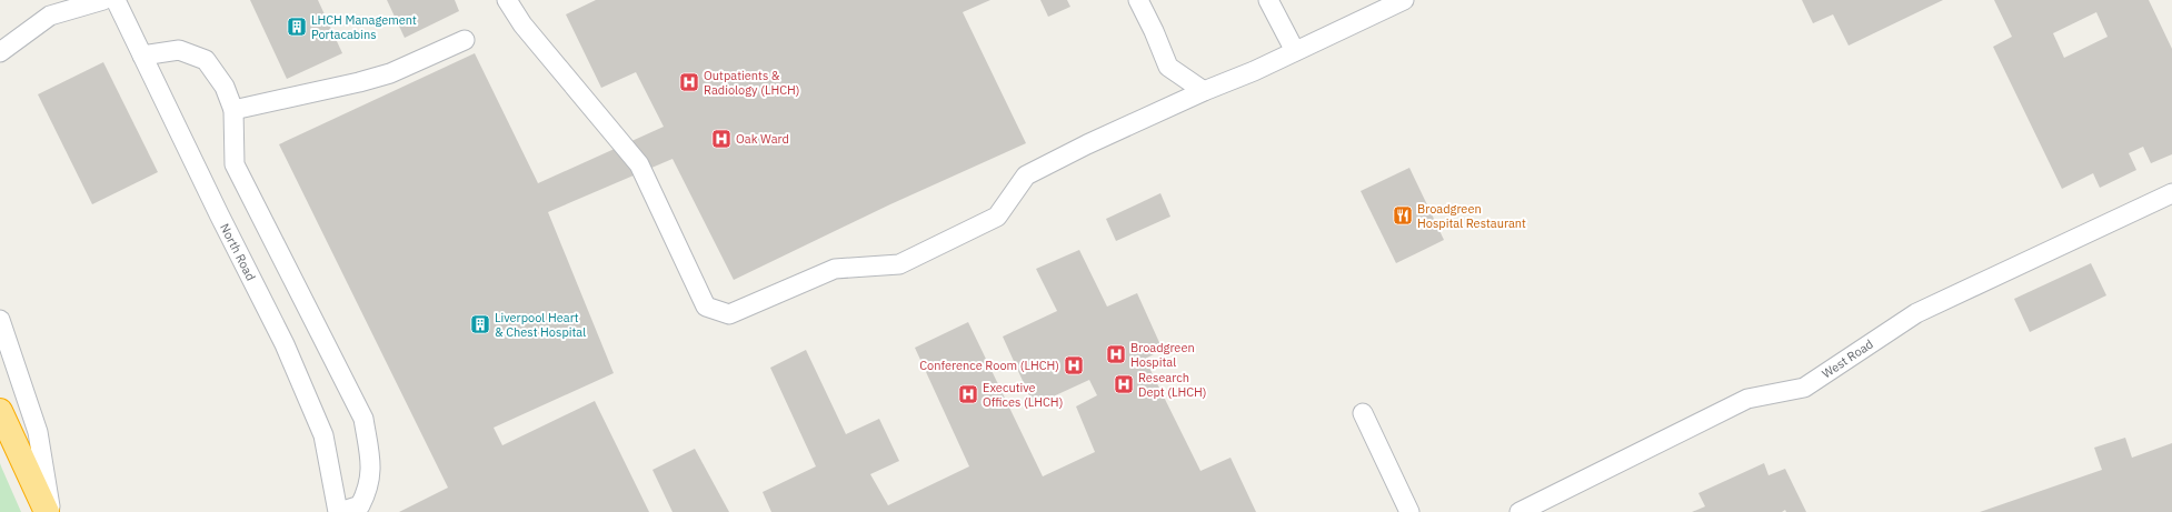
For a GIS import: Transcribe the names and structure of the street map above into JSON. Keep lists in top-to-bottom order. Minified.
{"streets":{"lane":["North Road","West Road"]},"places":{"building":["LHCH Management Portacabins","Liverpool Heart & Chest Hospital"],"hospital":["Outpatients & Radiology (LHCH)","Oak Ward","Broadgreen Hospital","Conference Room (LHCH)","Research Dept (LHCH)","Executive Offices (LHCH)"],"restaurant":["Broadgreen Hospital Restaurant"]}}
